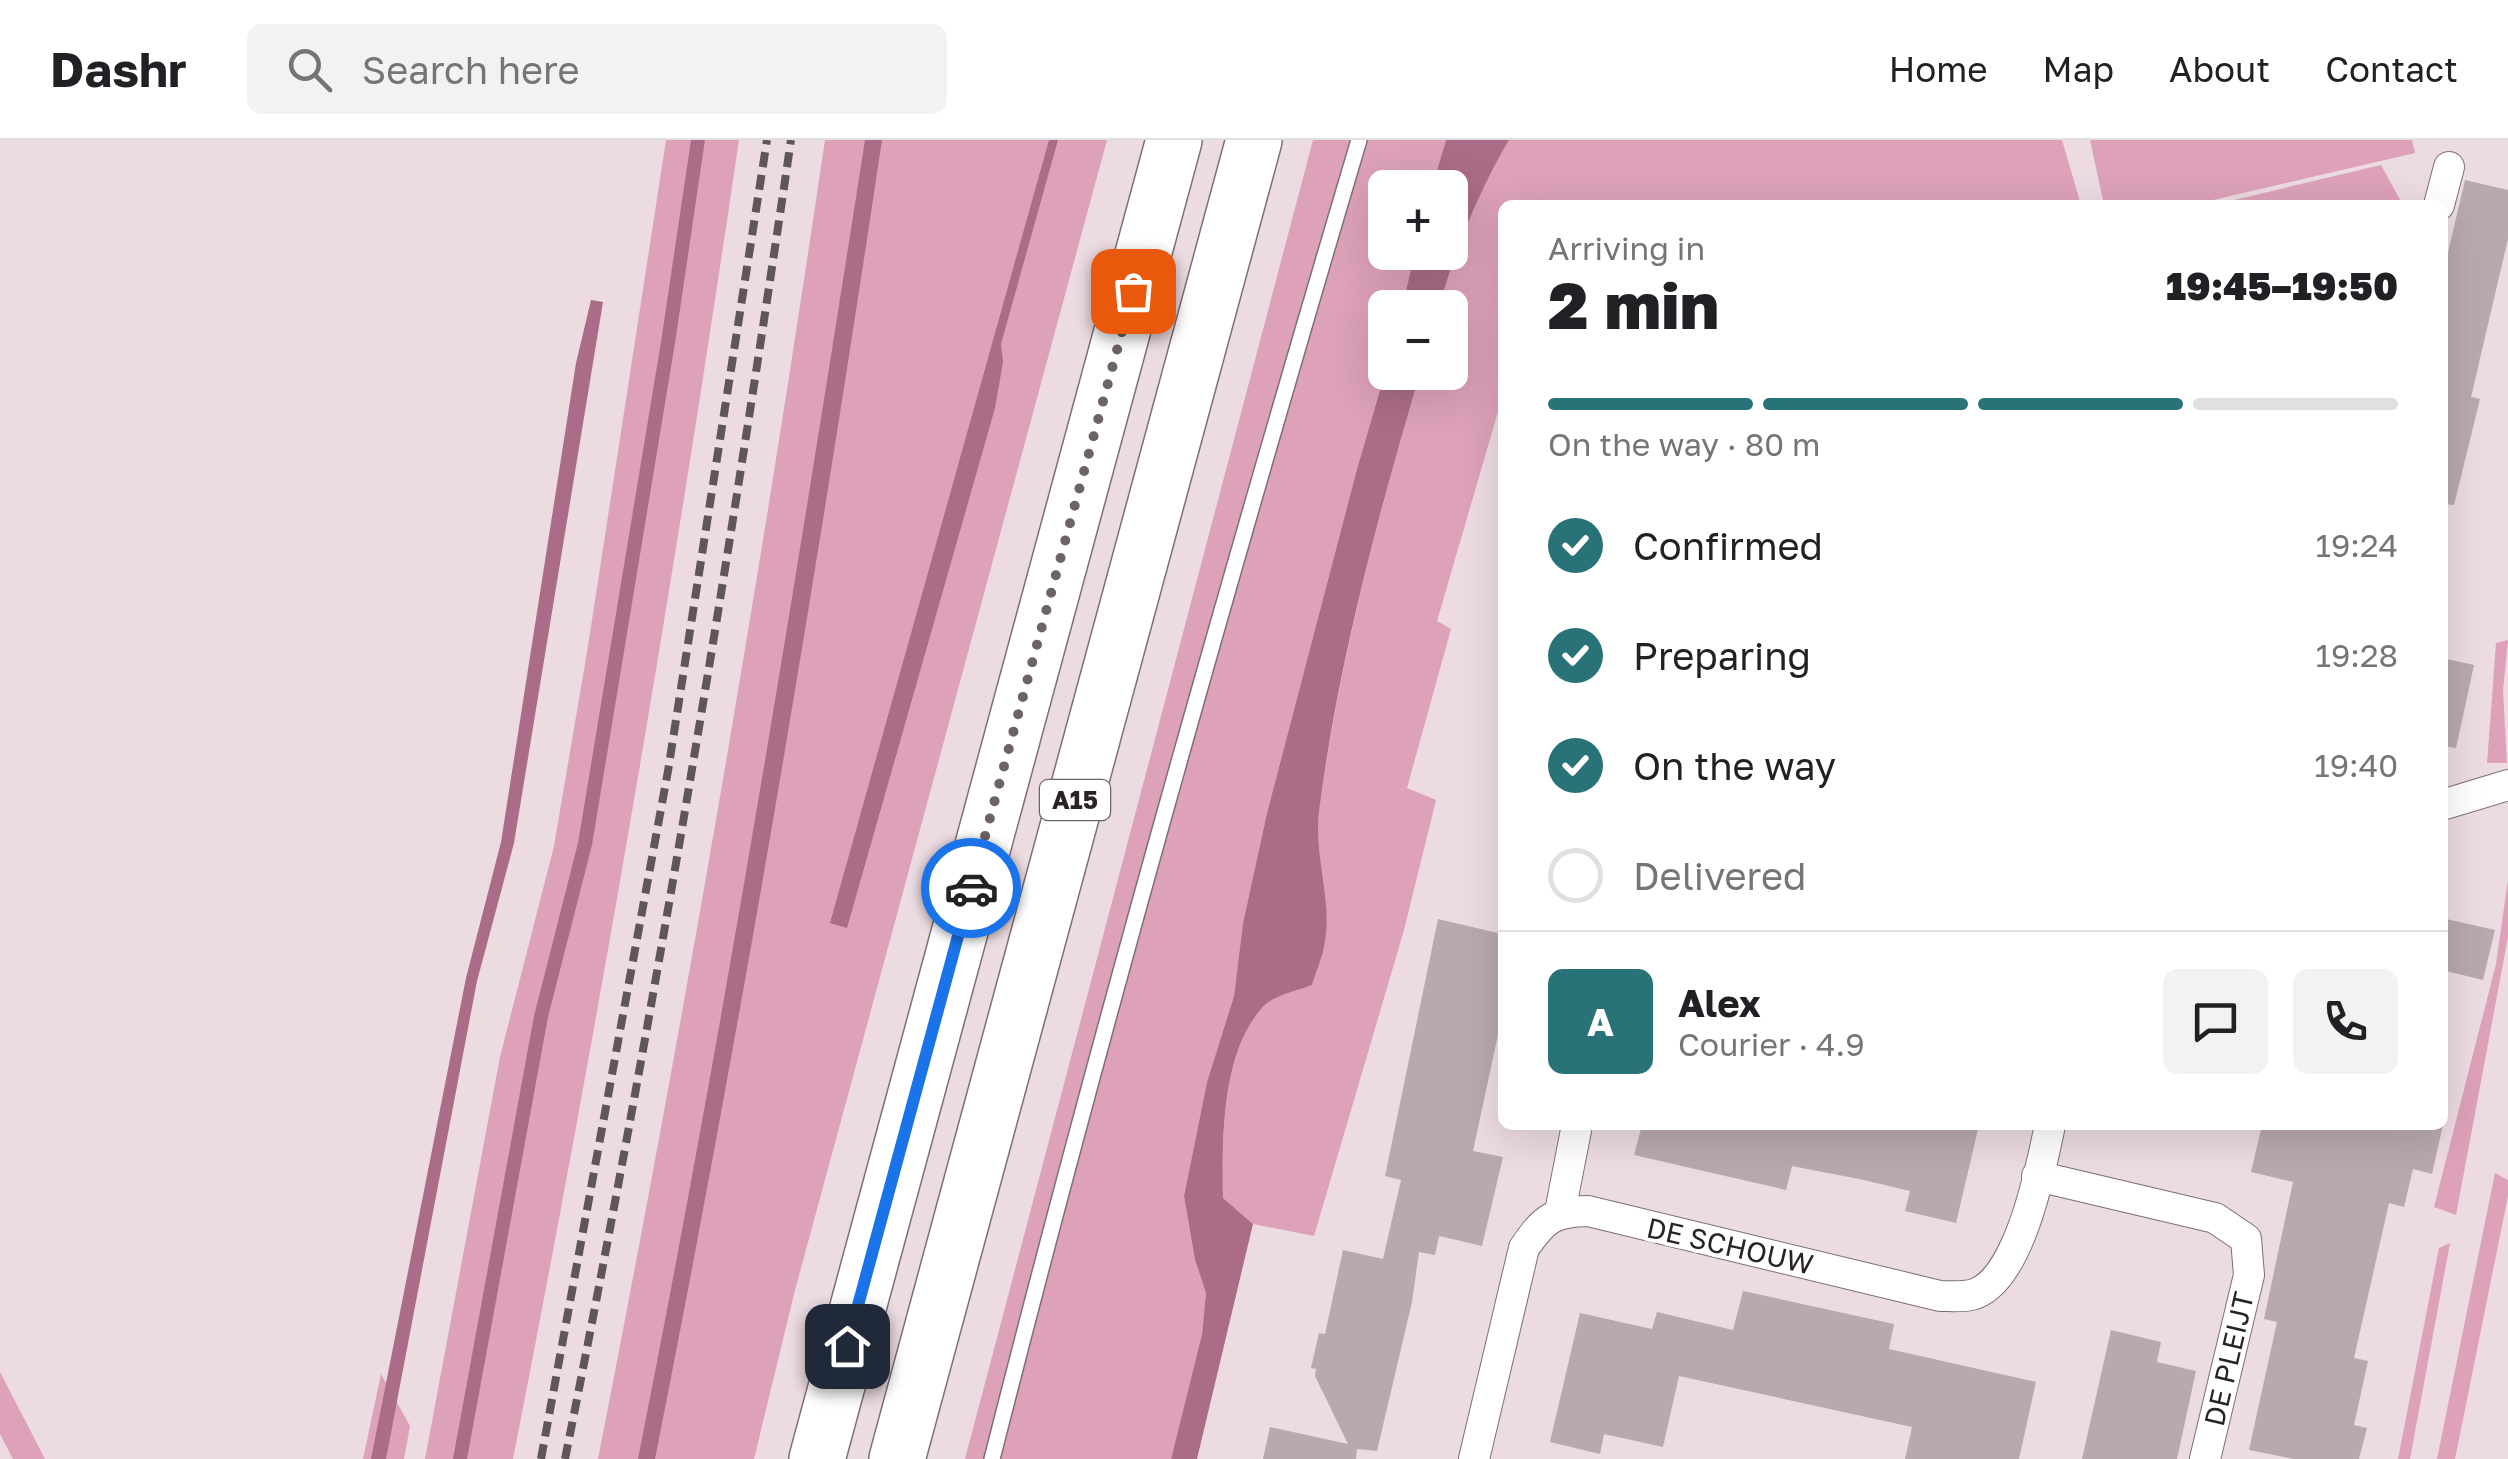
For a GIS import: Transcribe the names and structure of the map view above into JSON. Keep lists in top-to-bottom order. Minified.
{"streets":{"highway":["A15"],"street":["DE SCHOUW","DE PLEIJT"]},"crossings":[["DE SCHOUW","DE PLEIJT"]],"page":{"header":"Dashr","search":"Search here","nav":["Home","Map","About","Contact"],"map_buttons":["+","−"],"heading":["2 min","Arriving in","19:45–19:50"],"panel":["Alex","Courier · 4.9"],"bar":"On the way · 80 m","list":[["Confirmed","19:24"],["Preparing","19:28"],["On the way","19:40"],"Delivered"],"round":"A"}}
